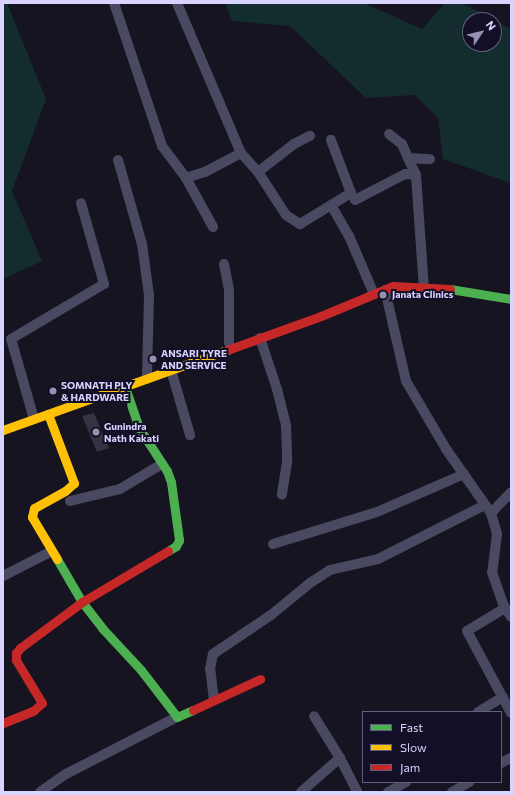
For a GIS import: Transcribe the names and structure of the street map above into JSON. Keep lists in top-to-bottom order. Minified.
{"places":["Janata Clinics","ANSARI TYRE AND SERVICE","SOMNATH PLY & HARDWARE","Gunindra Nath Kakati"],"legend":["Fast","Slow","Jam"],"north":"top right"}
